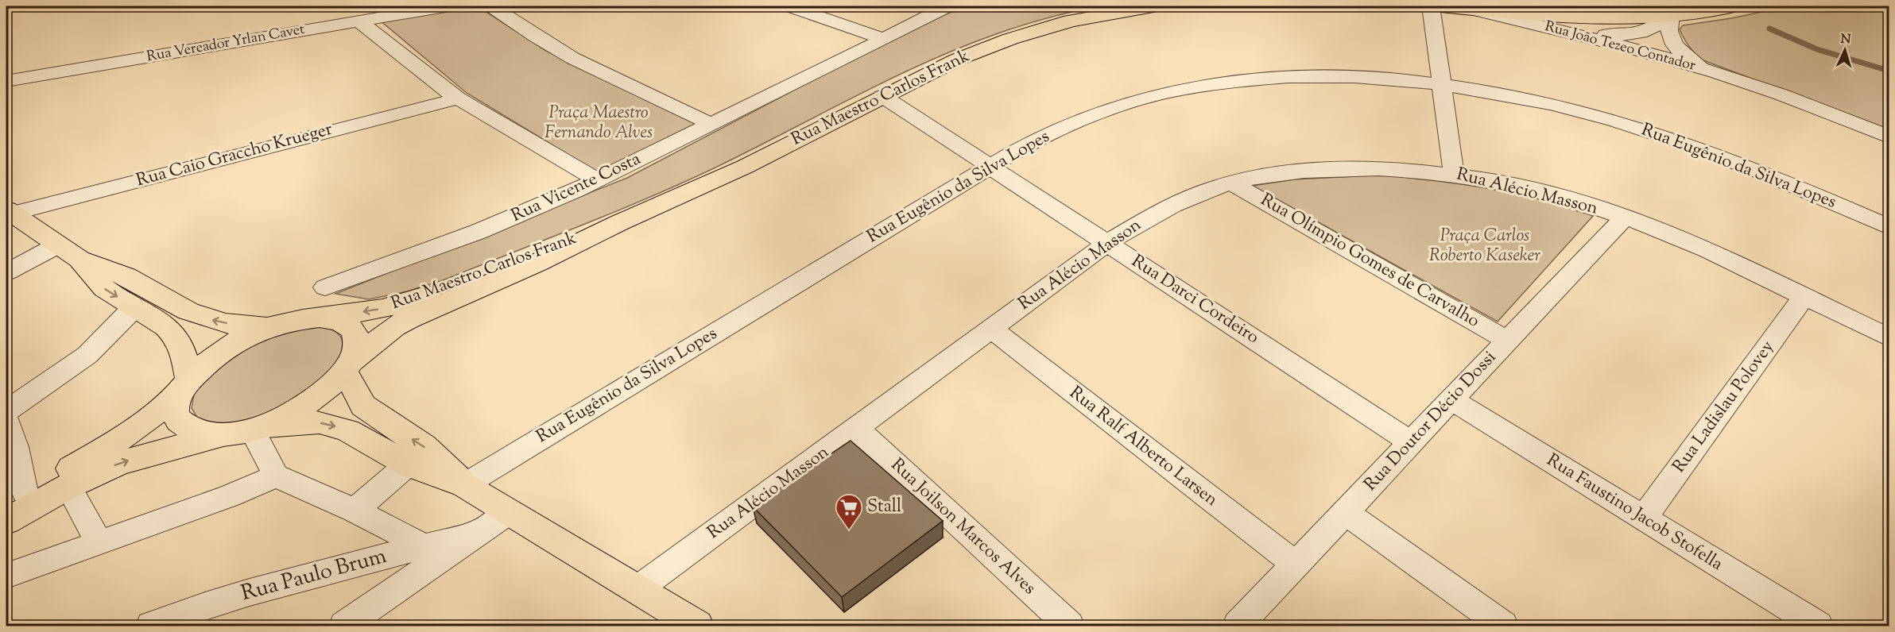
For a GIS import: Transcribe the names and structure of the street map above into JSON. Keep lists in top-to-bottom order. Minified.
{"streets":{"main road":["Rua Maestro Carlos Frank"],"street":["Rua Vereador Yrlan Cavet","Rua João Tezeo Contador","Rua Caio Graccho Krueger","Rua Eugênio da Silva Lopes","Rua Vicente Costa","Rua Alécio Masson","Rua Olímpio Gomes de Carvalho","Rua Darci Cordeiro","Rua Ladislau Polovey","Rua Doutor Décio Dossi","Rua Ralf Alberto Larsen","Rua Faustino Jacob Stofella","Rua Joilson Marcos Alves","Rua Paulo Brum"]},"crossings":[["Rua Maestro Carlos Frank","Rua Darci Cordeiro"],["Rua Eugênio da Silva Lopes","Rua Darci Cordeiro"],["Rua Alécio Masson","Rua Olímpio Gomes de Carvalho"],["Rua Alécio Masson","Rua Darci Cordeiro"],["Rua Alécio Masson","Rua Ladislau Polovey"],["Rua Alécio Masson","Rua Doutor Décio Dossi"],["Rua Alécio Masson","Rua Ralf Alberto Larsen"],["Rua Alécio Masson","Rua Joilson Marcos Alves"],["Rua Olímpio Gomes de Carvalho","Rua Doutor Décio Dossi"],["Rua Darci Cordeiro","Rua Doutor Décio Dossi"],["Rua Ladislau Polovey","Rua Faustino Jacob Stofella"],["Rua Doutor Décio Dossi","Rua Ralf Alberto Larsen"],["Rua Doutor Décio Dossi","Rua Faustino Jacob Stofella"]],"parks":["Praça Maestro Fernando Alves","Praça Carlos Roberto Kaseker"],"places":{"supermarket":["Stall"]},"north":"top"}
